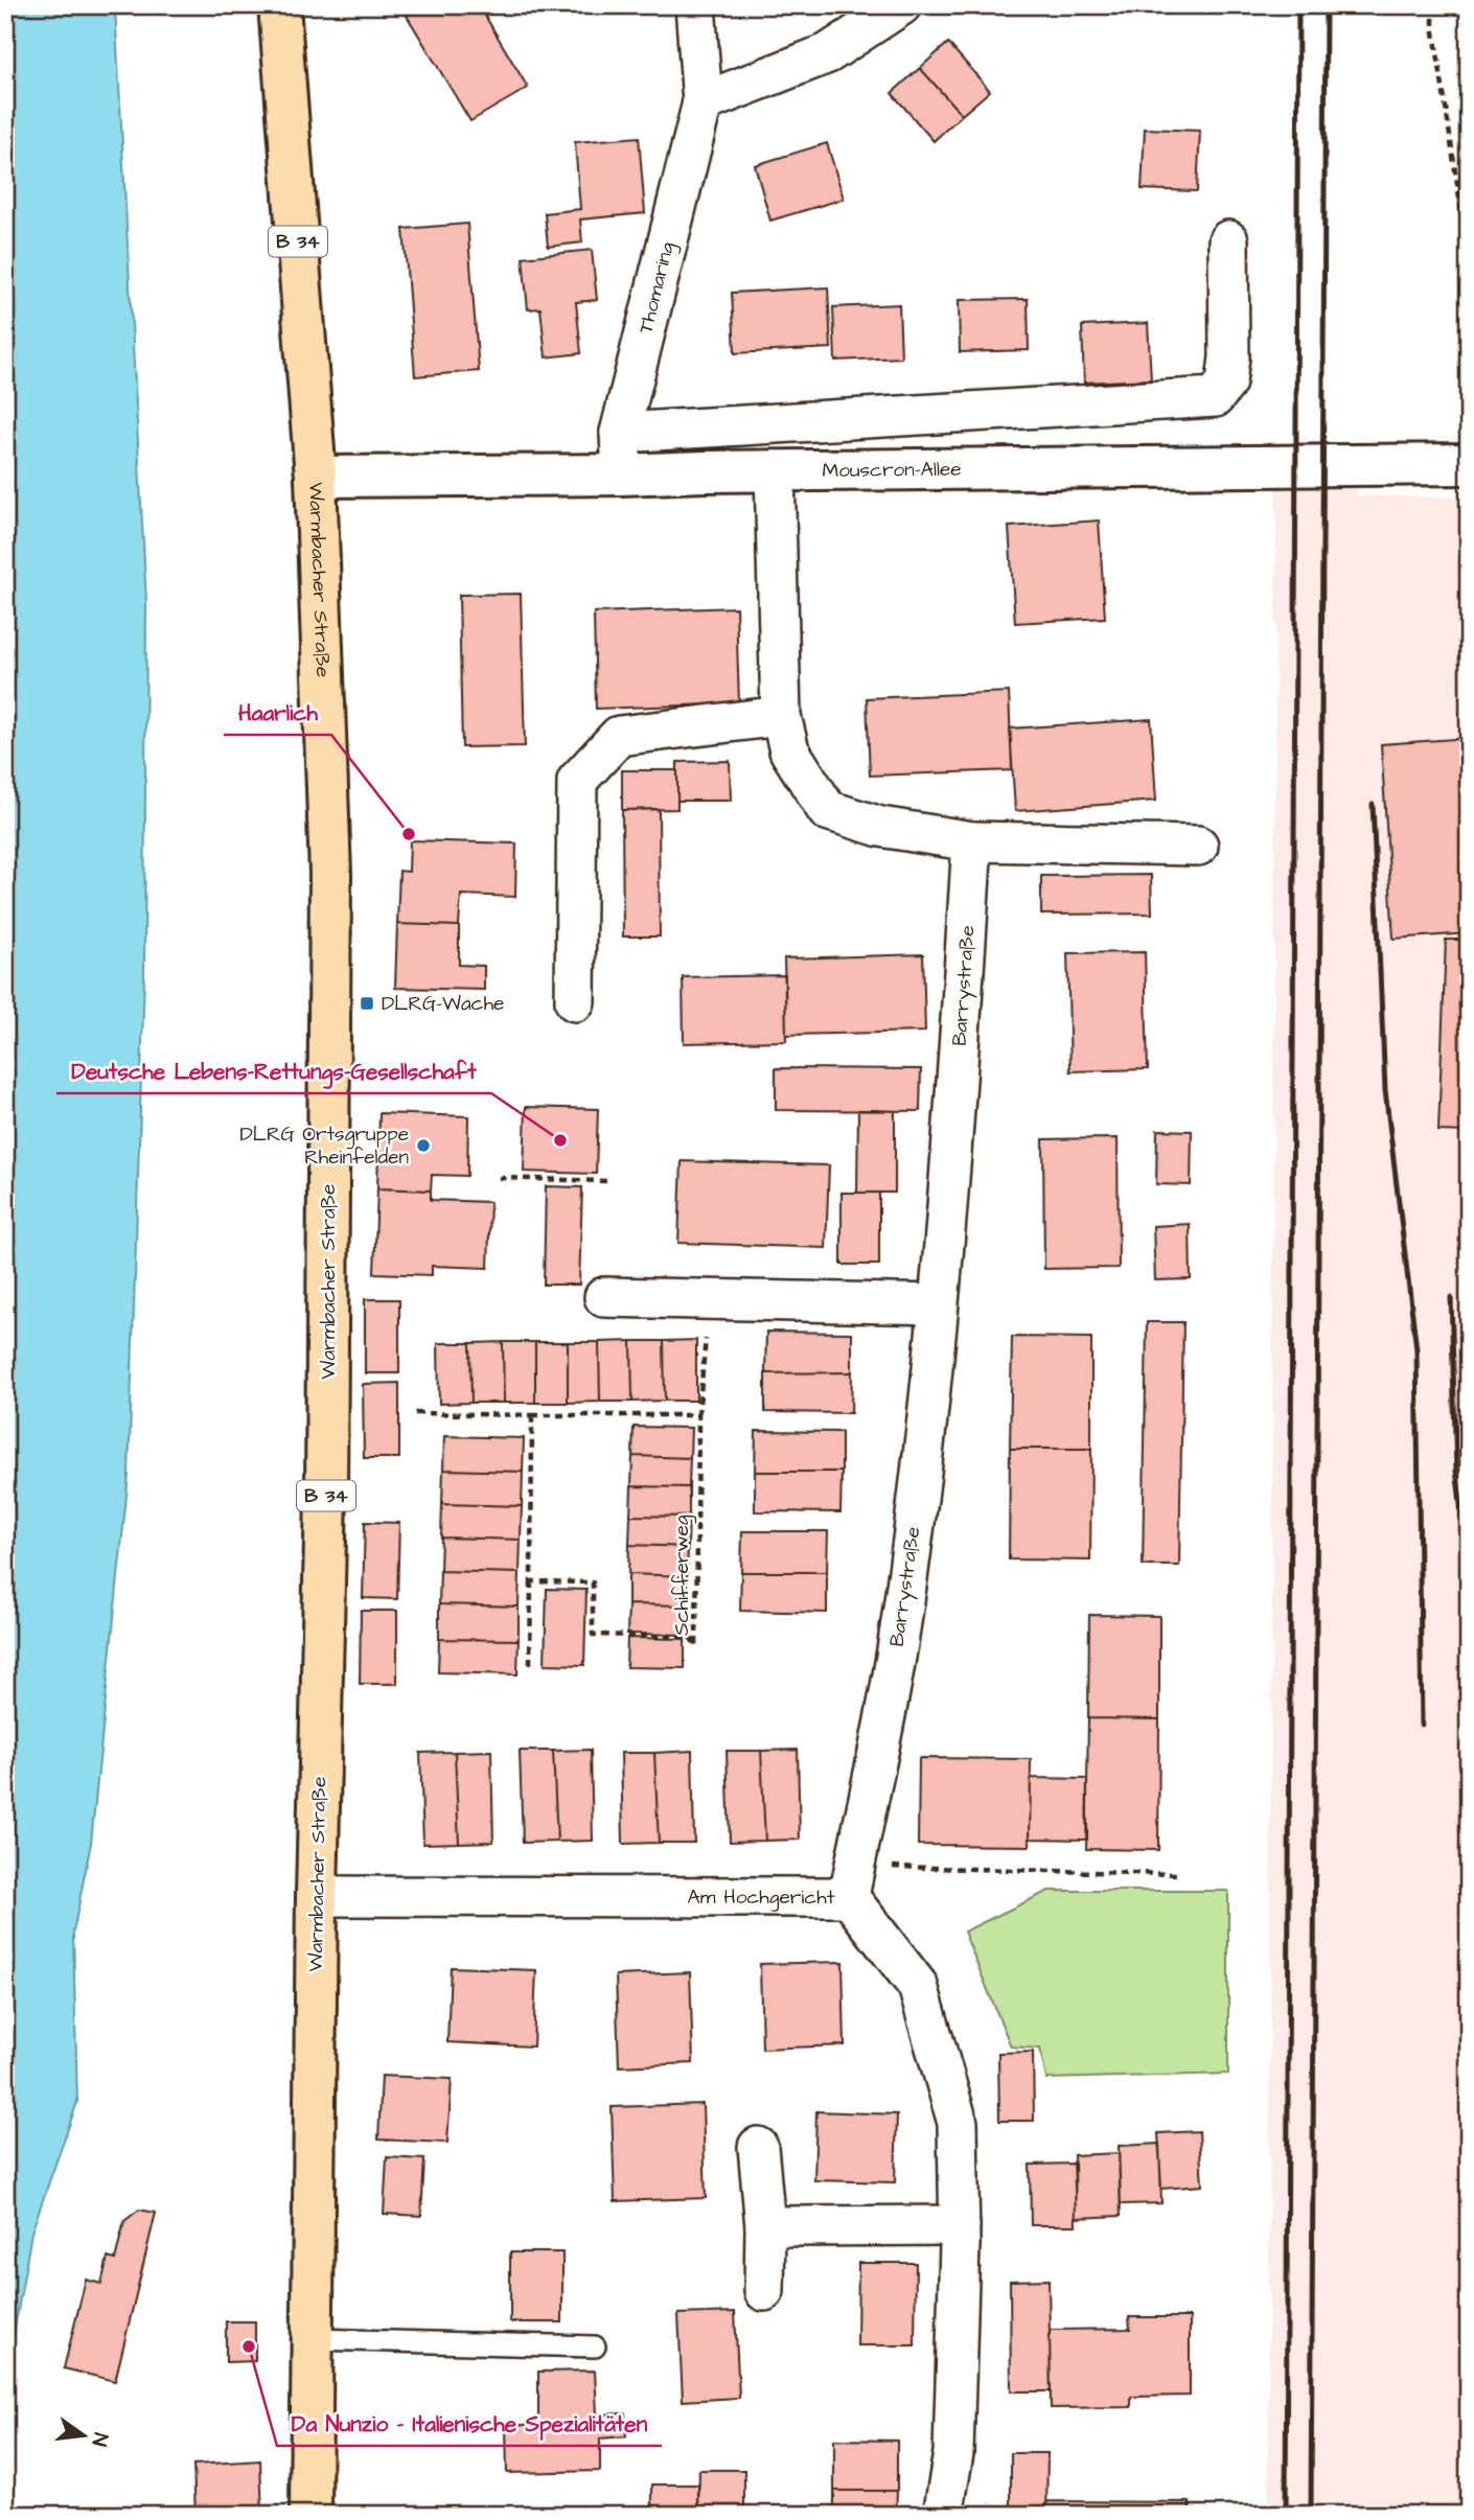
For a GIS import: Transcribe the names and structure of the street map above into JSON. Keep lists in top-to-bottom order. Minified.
{"streets":{"main road":["B 34","Warmbacher Straße"],"street":["Thomaring","Mouscron-Allee","Barrystraße","Am Hochgericht"],"path":["Schifferweg"]},"crossings":[["Thomaring","Mouscron-Allee"],["Mouscron-Allee","Warmbacher Straße"],["Warmbacher Straße","Am Hochgericht"],["Barrystraße","Am Hochgericht"]],"places":{"other":["Haarlich","Deutsche Lebens-Rettungs-Gesellschaft","DLRG Ortsgruppe Rheinfelden","Da Nunzio - Italienische Spezialitäten"],"transit":["DLRG-Wache"]},"north":"right"}
